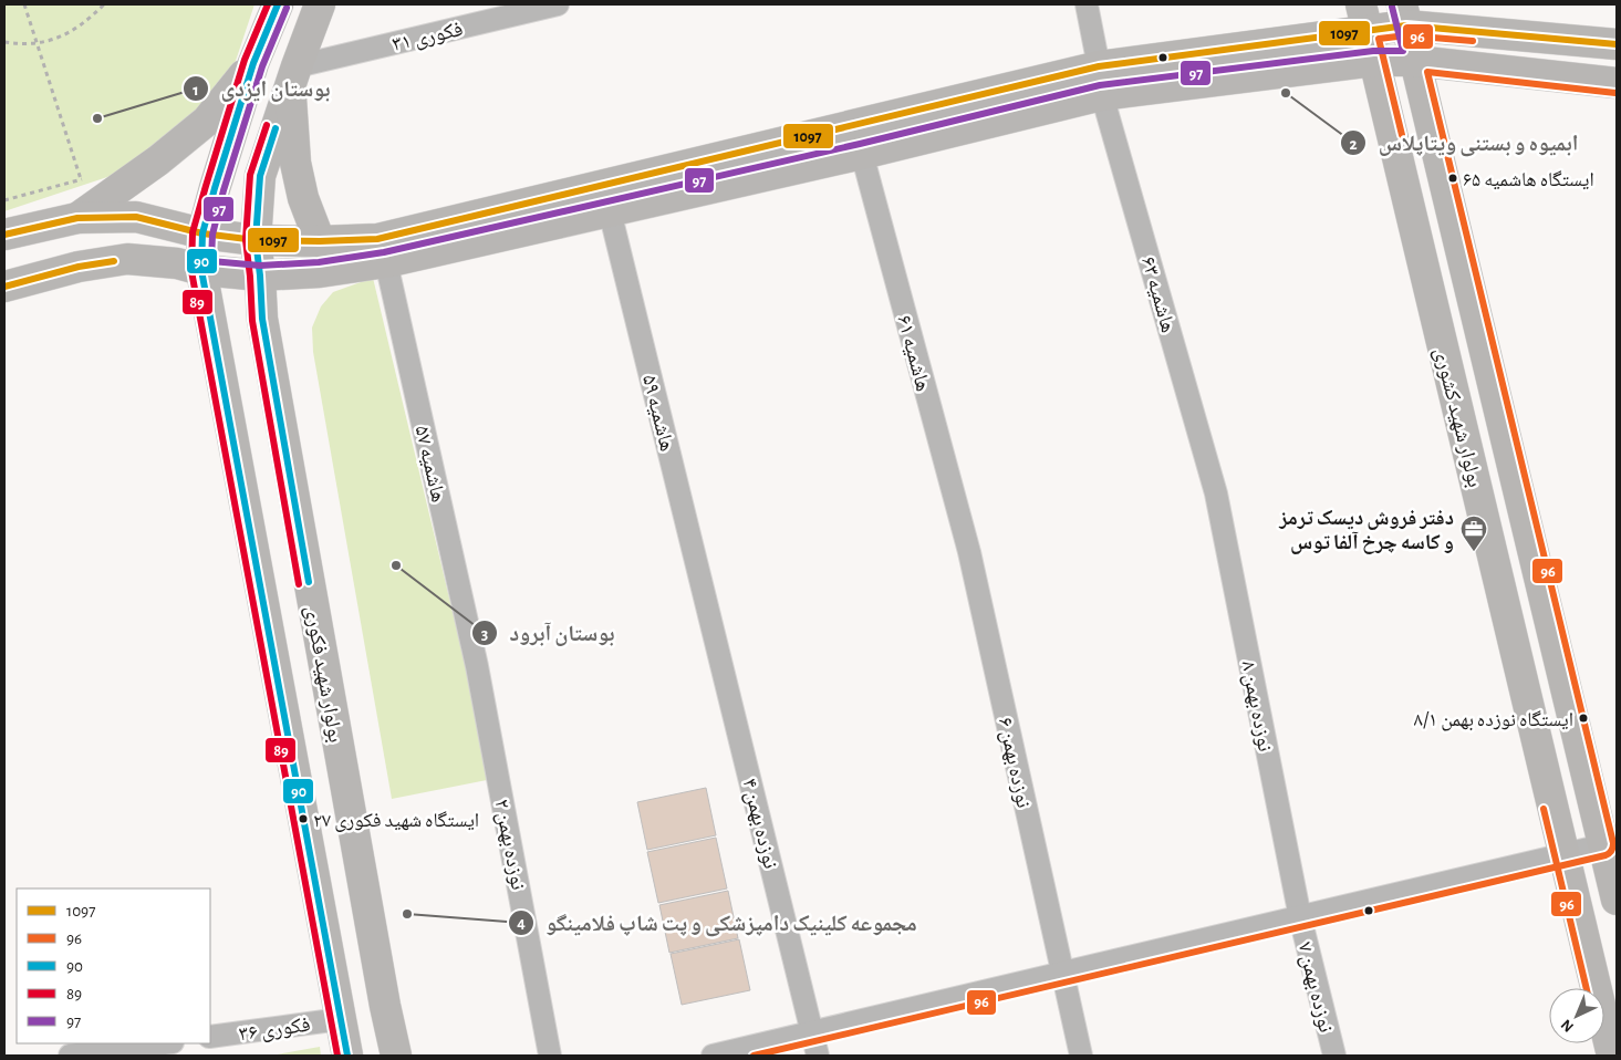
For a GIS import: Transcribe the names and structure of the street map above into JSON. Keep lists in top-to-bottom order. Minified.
{"streets":{"main road":["بولوار شهید کشوری","بولوار شهید فکوری"],"street":["فکوری ۳۱","هاشمیه ۶۳","هاشمیه ۶۱","هاشمیه ۵۹","هاشمیه ۵۷","نوزده بهمن ۸","نوزده بهمن ۶","نوزده بهمن ۴","نوزده بهمن ۲","نوزده بهمن ۷","فکوری ۳۶"]},"crossings":[["فکوری ۳۱","بولوار شهید فکوری"],["هاشمیه ۶۳","نوزده بهمن ۸"],["هاشمیه ۶۱","نوزده بهمن ۶"],["هاشمیه ۵۹","نوزده بهمن ۴"],["هاشمیه ۵۷","نوزده بهمن ۲"],["نوزده بهمن ۸","نوزده بهمن ۷"]],"places":{"other":["ابمیوه و بستنی ویتاپلاس","بوستان ایزدی","ایستگاه هاشمیه ۶۵","بوستان آبرود","ایستگاه نوزده بهمن ۸/۱","ایستگاه شهید فکوری ۲۷","مجموعه کلینیک دامپزشکی و پت شاپ فلامینگو"],"office":["دفتر فروش دیسک ترمز و کاسه چرخ آلفا توس"]},"lines":["transit line 90","transit line 89","transit line 97","transit line 1097","transit line 96"],"legend":["1097","96","90","89","97"],"north":"bottom left"}
